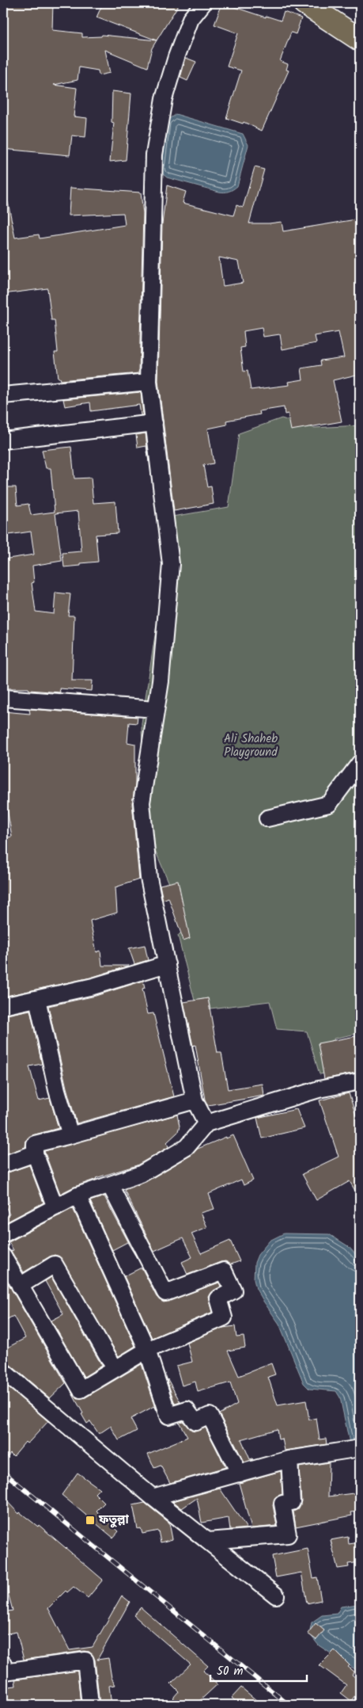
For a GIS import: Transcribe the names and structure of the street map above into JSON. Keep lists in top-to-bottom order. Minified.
{"parks":["Ali Shaheb Playground"],"places":{"transit":["ফতুল্লা"]},"scale_bar":"50 m"}
